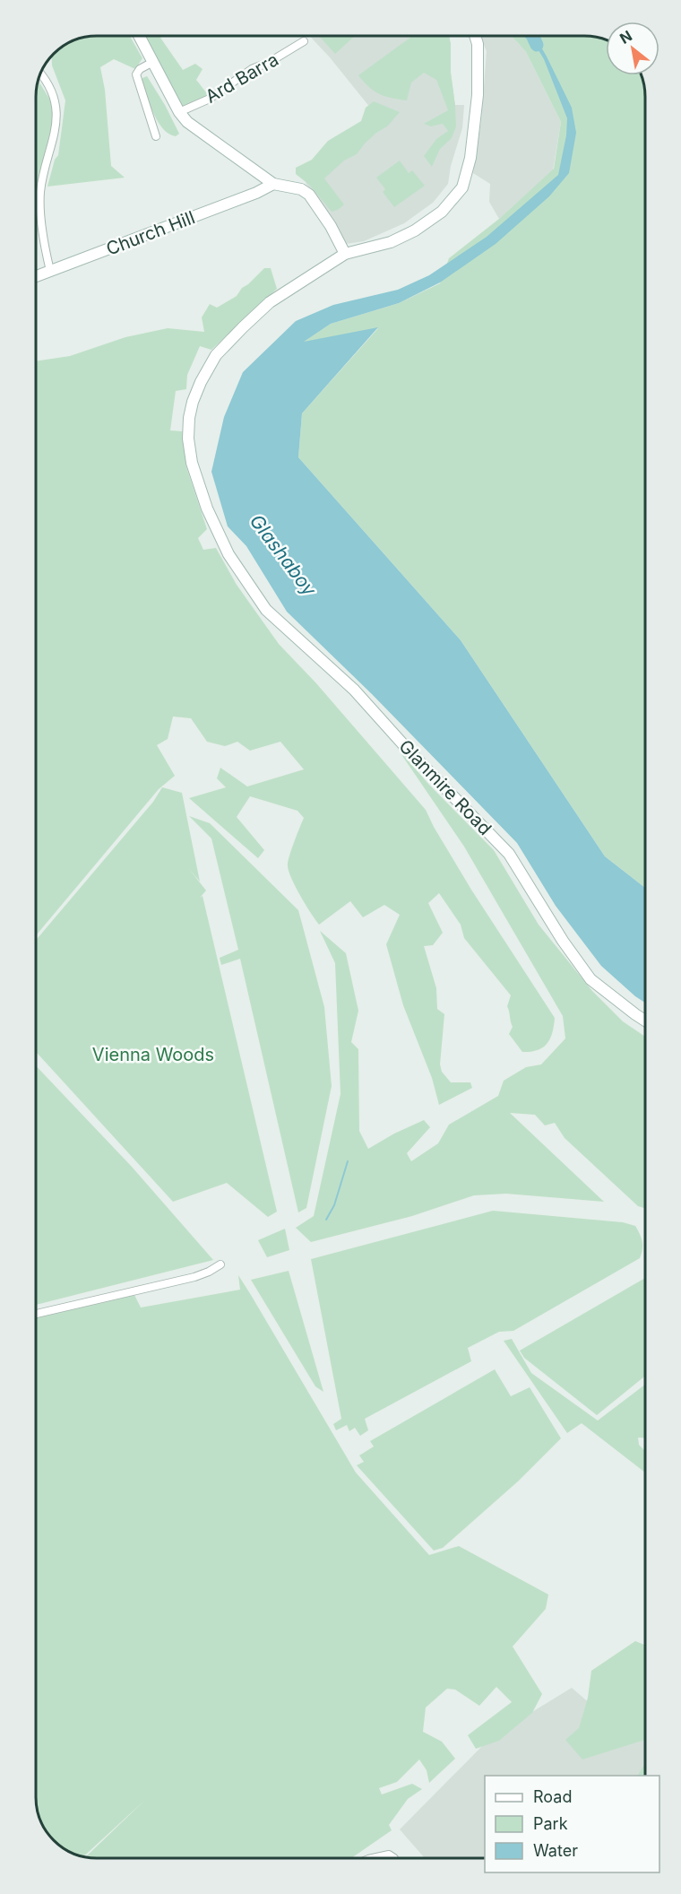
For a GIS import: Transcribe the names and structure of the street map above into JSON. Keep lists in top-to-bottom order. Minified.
{"streets":{"main road":["Church Hill","Glanmire Road"],"street":["Ard Barra"]},"water":["Glashaboy"],"parks":["Vienna Woods"],"legend":["Road","Park","Water"],"north":"top left"}
